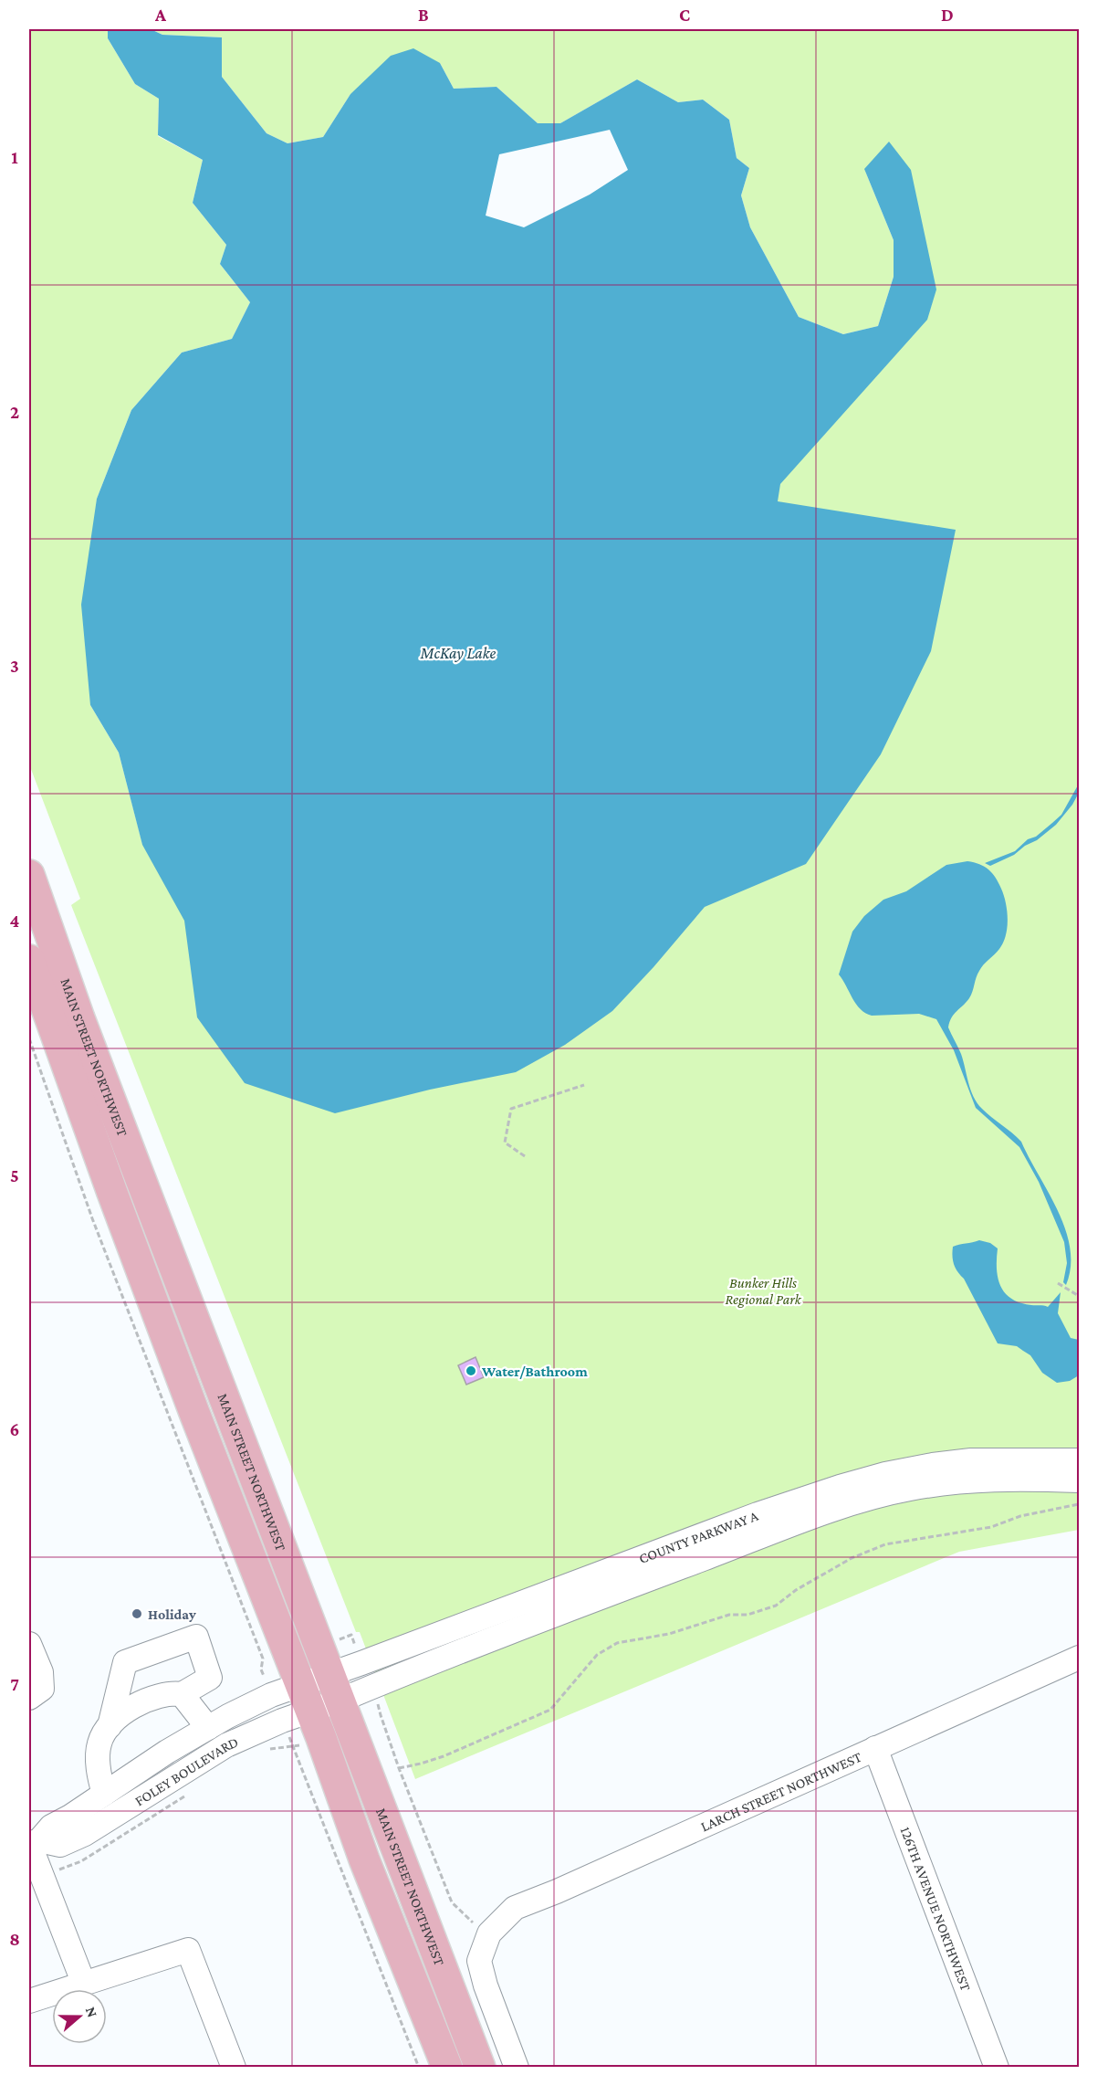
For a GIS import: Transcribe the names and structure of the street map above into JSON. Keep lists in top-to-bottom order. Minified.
{"streets":{"main road":["MAIN STREET NORTHWEST"],"street":["COUNTY PARKWAY A","FOLEY BOULEVARD","LARCH STREET NORTHWEST","126TH AVENUE NORTHWEST"]},"crossings":[["MAIN STREET NORTHWEST","COUNTY PARKWAY A"],["MAIN STREET NORTHWEST","FOLEY BOULEVARD"],["COUNTY PARKWAY A","FOLEY BOULEVARD"],["LARCH STREET NORTHWEST","126TH AVENUE NORTHWEST"]],"water":["McKay Lake"],"parks":["Bunker Hills Regional Park"],"places":["Water/Bathroom","Holiday"],"north":"right","grid":{"columns":["A","B","C","D"],"rows":["1","2","3","4","5","6","7","8"]}}
